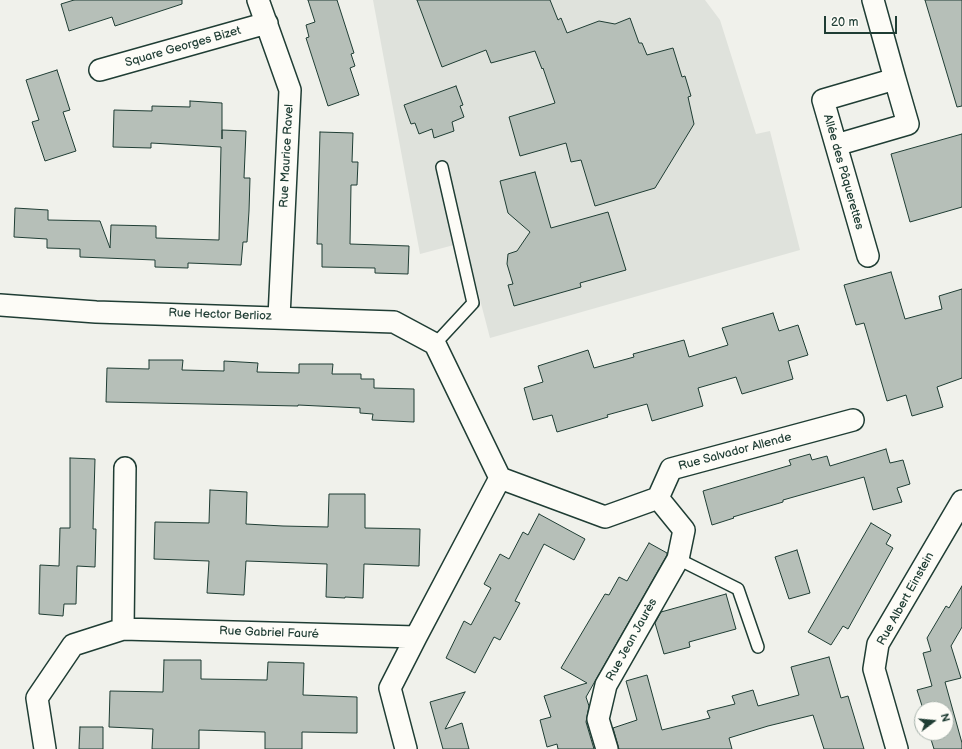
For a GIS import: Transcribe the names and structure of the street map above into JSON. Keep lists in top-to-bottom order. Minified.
{"streets":{"street":["Square Georges Bizet","Rue Maurice Ravel","Allée des Pâquerettes","Rue Hector Berlioz","Rue Salvador Allende","Rue Albert Einstein","Rue Gabriel Fauré","Rue Jean Jaurès"]},"crossings":[["Square Georges Bizet","Rue Maurice Ravel"],["Rue Maurice Ravel","Rue Hector Berlioz"],["Rue Salvador Allende","Rue Jean Jaurès"]],"scale_bar":"20 m","north":"right"}
